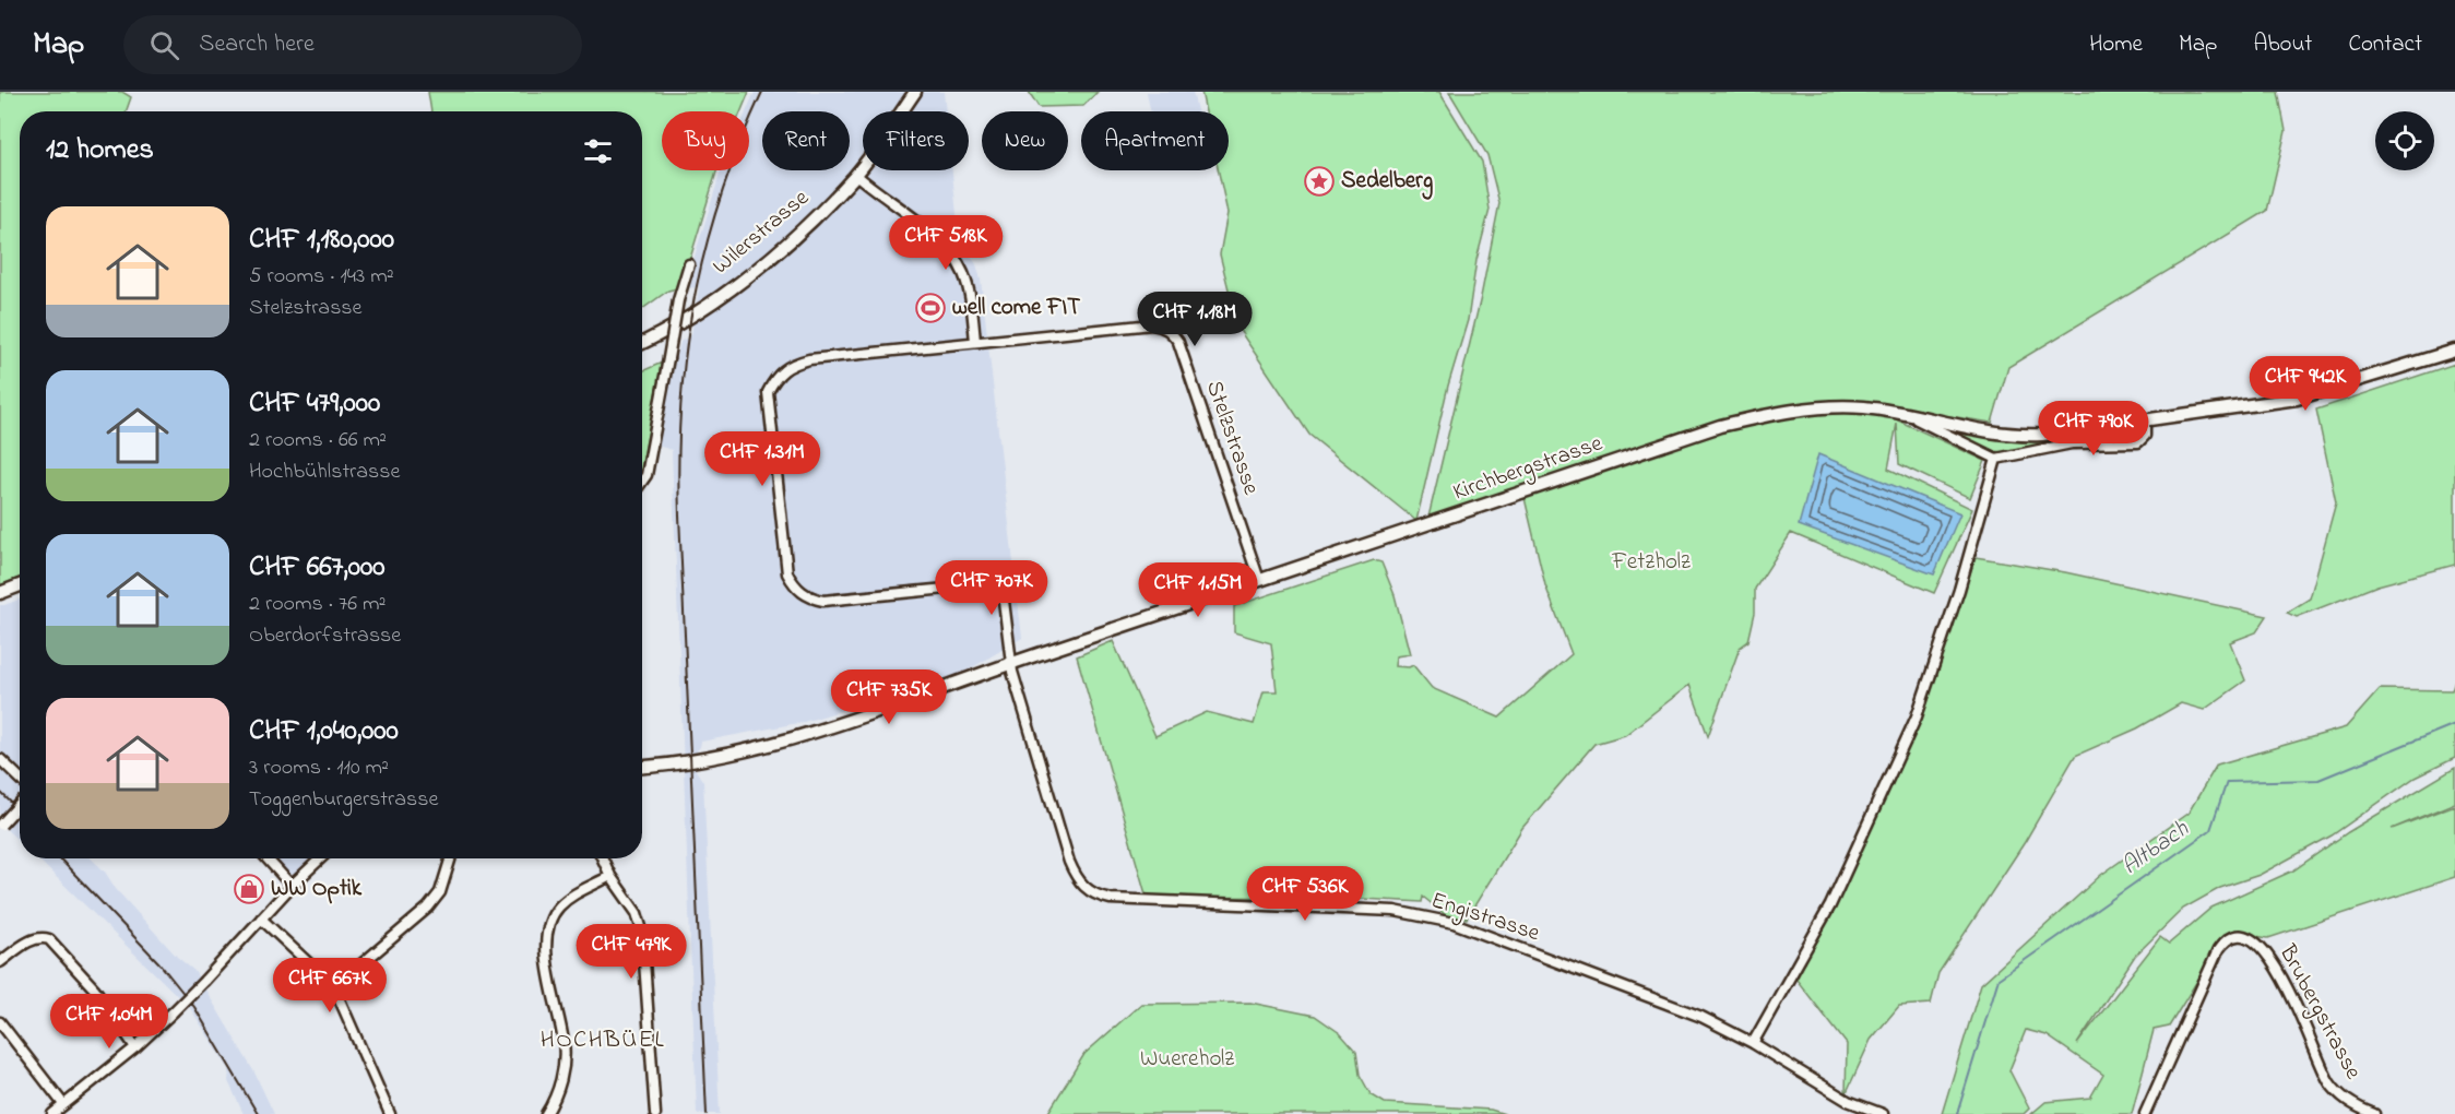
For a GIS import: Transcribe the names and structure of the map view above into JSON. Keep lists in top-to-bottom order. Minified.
{"streets":{"main road":["Wilerstrasse","Kirchbergstrasse"],"street":["Stelzstrasse","Engistrasse","Brubergstrasse"]},"crossings":[["Stelzstrasse","Kirchbergstrasse"],["Stelzstrasse","Engistrasse"],["Kirchbergstrasse","Engistrasse"]],"districts":["HOCHBÜEL"],"water":["Altbach"],"parks":["Fetzholz","Wuereholz"],"places":{"place":["Sedelberg"],"sports":["well come FIT"],"shop":["WW Optik"]},"page":{"header":"Map","search":"Search here","nav":["Home","Map","About","Contact"],"chip":["Buy","Rent","Filters","New","Apartment"],"heading":"12 homes","list":[{"name":"CHF 1,180,000","note":"5 rooms · 143 m² · Stelzstrasse"},{"name":"CHF 479,000","note":"2 rooms · 66 m² · Hochbühlstrasse"},{"name":"CHF 667,000","note":"2 rooms · 76 m² · Oberdorfstrasse"},{"name":"CHF 1,040,000","note":"3 rooms · 110 m² · Toggenburgerstrasse"}],"price":["CHF 518K","CHF 1.18M","CHF 942K","CHF 790K","CHF 1.31M","CHF 707K","CHF 1.15M","CHF 735K","CHF 536K","CHF 479K","CHF 667K","CHF 1.04M"]}}
